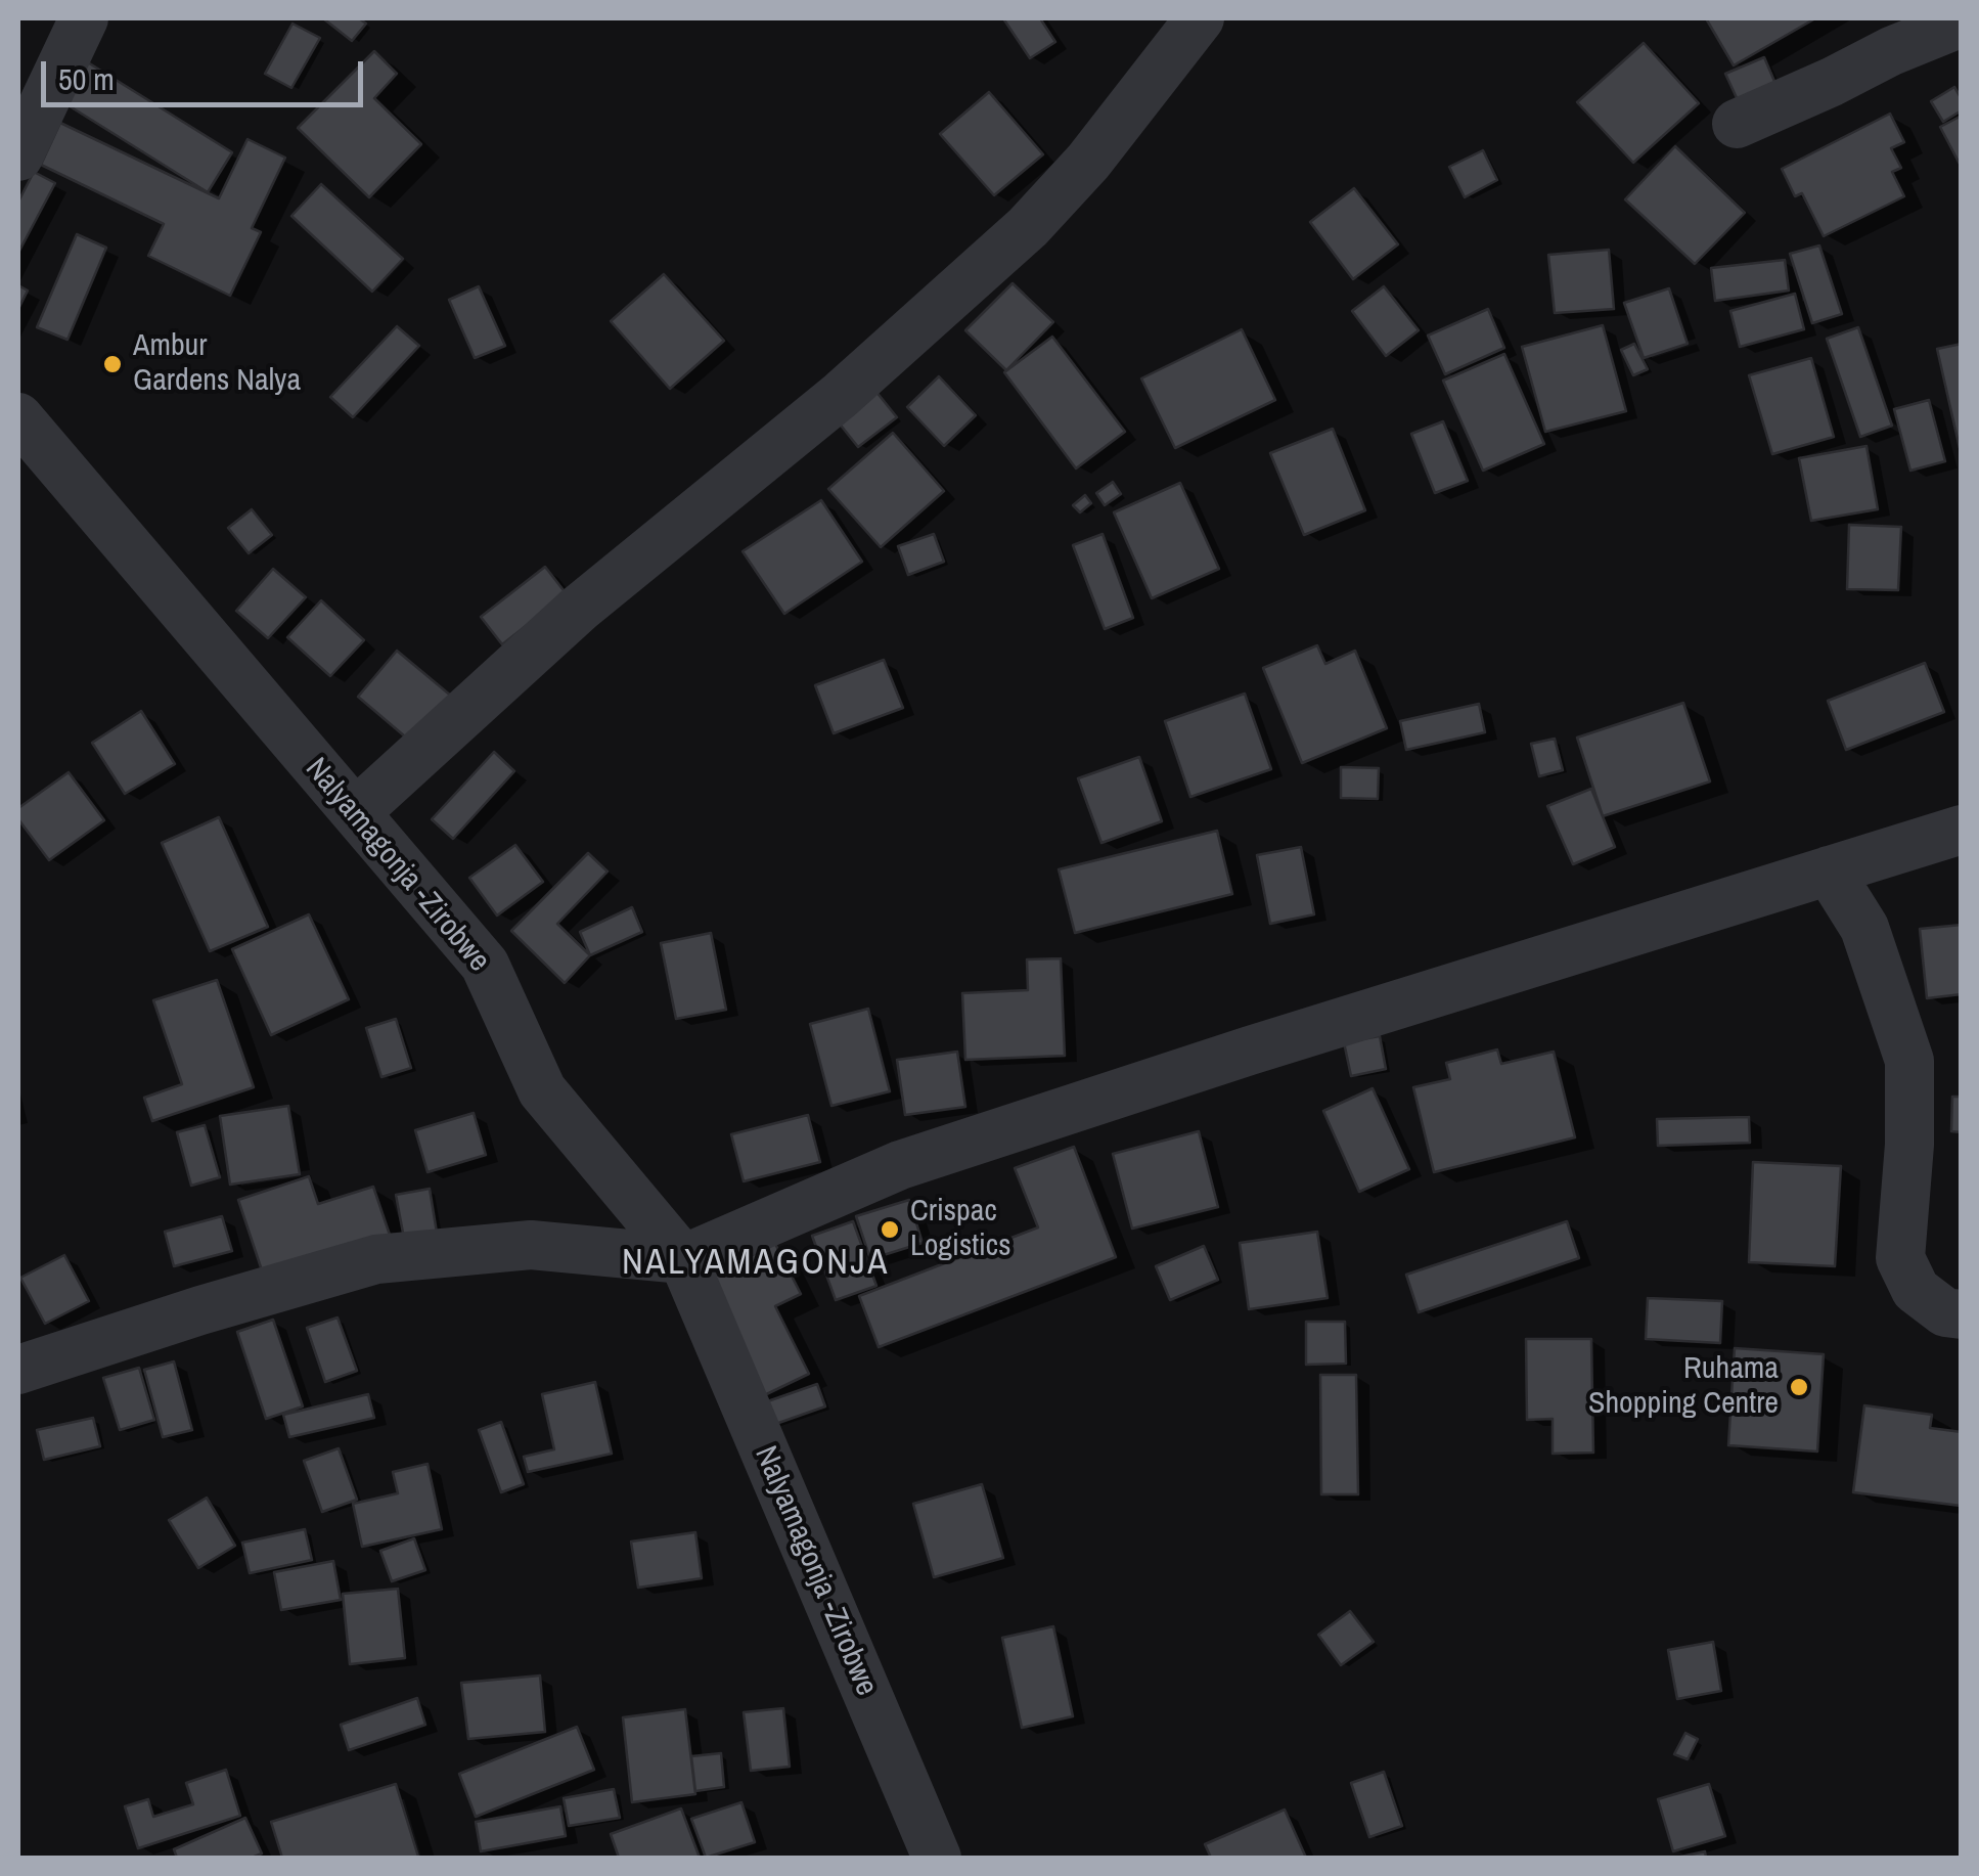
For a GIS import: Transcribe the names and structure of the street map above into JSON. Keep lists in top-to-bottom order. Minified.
{"streets":{"street":["Nalyamagonja -Zirobwe"]},"districts":["NALYAMAGONJA"],"places":["Ambur Gardens Nalya","Crispac Logistics","Ruhama Shopping Centre"],"scale_bar":"50 m"}
